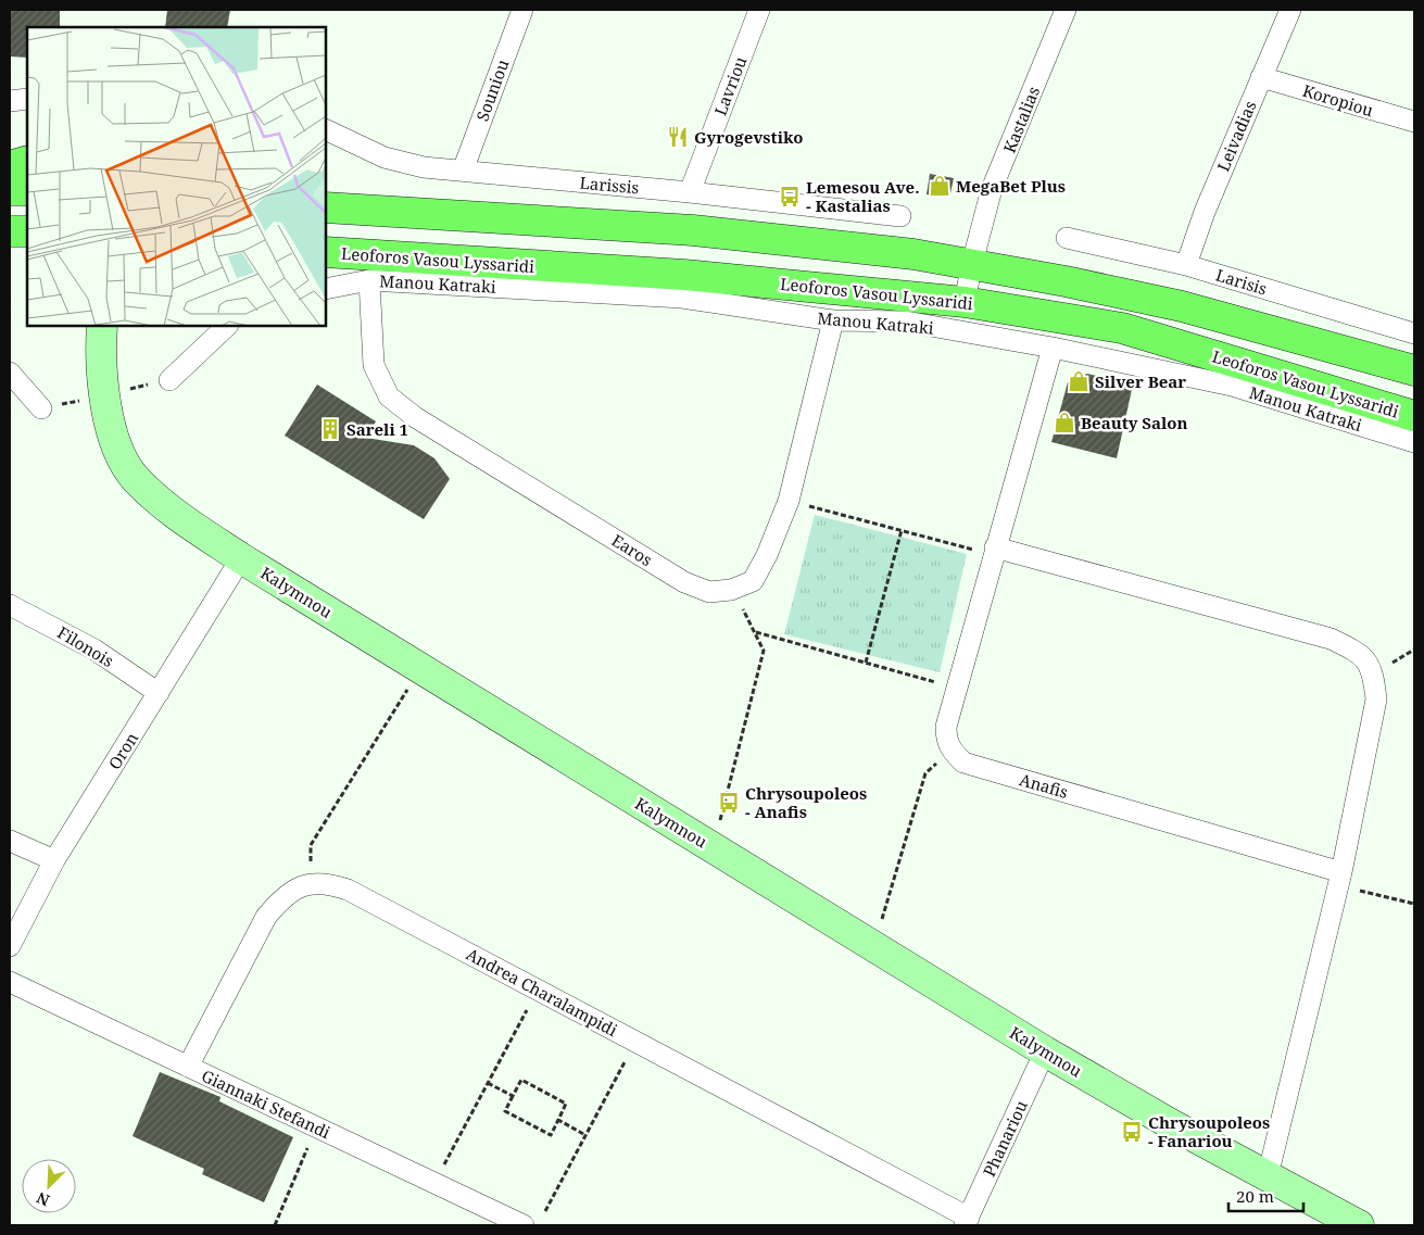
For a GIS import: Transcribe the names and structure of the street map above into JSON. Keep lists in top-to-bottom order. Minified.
{"streets":{"main road":["Leoforos Vasou Lyssaridi"],"street":["Lavriou","Souniou","Koropiou","Kastalias","Leivadias","Larissis","Larisis","Manou Katraki","Earos","Kalymnou","Filonois","Oron","Anafis","Andrea Charalampidi","Giannaki Stefandi","Phanariou"]},"crossings":[["Lavriou","Larissis"],["Souniou","Larissis"],["Koropiou","Leivadias"],["Kastalias","Leoforos Vasou Lyssaridi"],["Leivadias","Larisis"],["Manou Katraki","Earos"],["Kalymnou","Oron"],["Kalymnou","Phanariou"],["Filonois","Oron"],["Andrea Charalampidi","Phanariou"]],"places":{"restaurant":["Gyrogevstiko"],"shop":["MegaBet Plus","Silver Bear","Beauty Salon"],"bus stop":["Lemesou Ave. - Kastalias","Chrysoupoleos - Anafis","Chrysoupoleos - Fanariou"],"building":["Sareli 1"]},"scale_bar":"20 m","north":"bottom left"}
